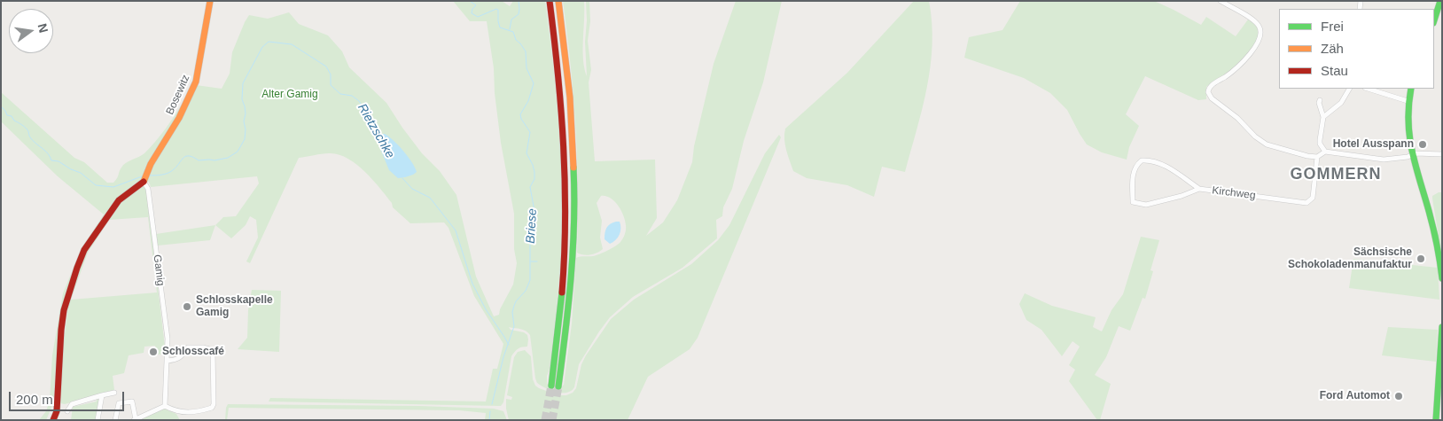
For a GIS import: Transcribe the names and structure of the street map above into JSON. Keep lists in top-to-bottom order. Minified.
{"streets":{"main road":["Bosewitz"],"street":["Kirchweg","Gamig"]},"crossings":[["Bosewitz","Gamig"]],"districts":["GOMMERN"],"water":["Rietzschke","Briese"],"parks":["Alter Gamig"],"places":["Hotel Ausspann","Sächsische Schokoladenmanufaktur","Schlosskapelle Gamig","Schlosscafé","Ford Automot"],"legend":["Frei","Zäh","Stau"],"scale_bar":"200 m","north":"right"}
